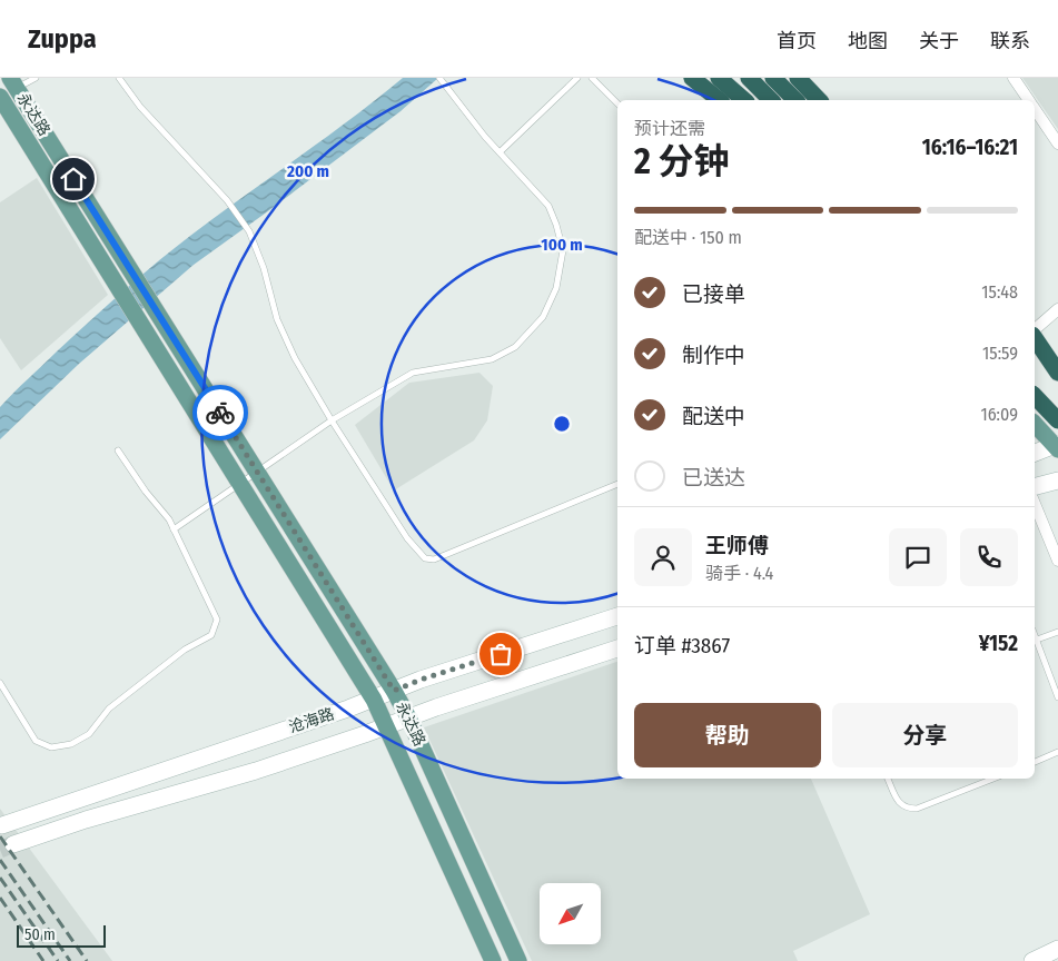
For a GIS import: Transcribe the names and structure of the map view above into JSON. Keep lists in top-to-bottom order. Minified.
{"streets":{"main road":["永达路","沧海路"]},"crossings":[["永达路","沧海路"]],"scale_bar":"50 m","north":"bottom left","page":{"header":"Zuppa","nav":["首页","地图","关于","联系"],"heading":["2 分钟","预计还需","16:16–16:21"],"panel":["王师傅","骑手 · 4.4","订单 #3867","¥152"],"bar":"配送中 · 150 m","list":[["已接单","15:48"],["制作中","15:59"],["配送中","16:09"],"已送达"],"buttons":["帮助","分享"],"scale":"50 m"},"rings":["200 m","100 m"]}
